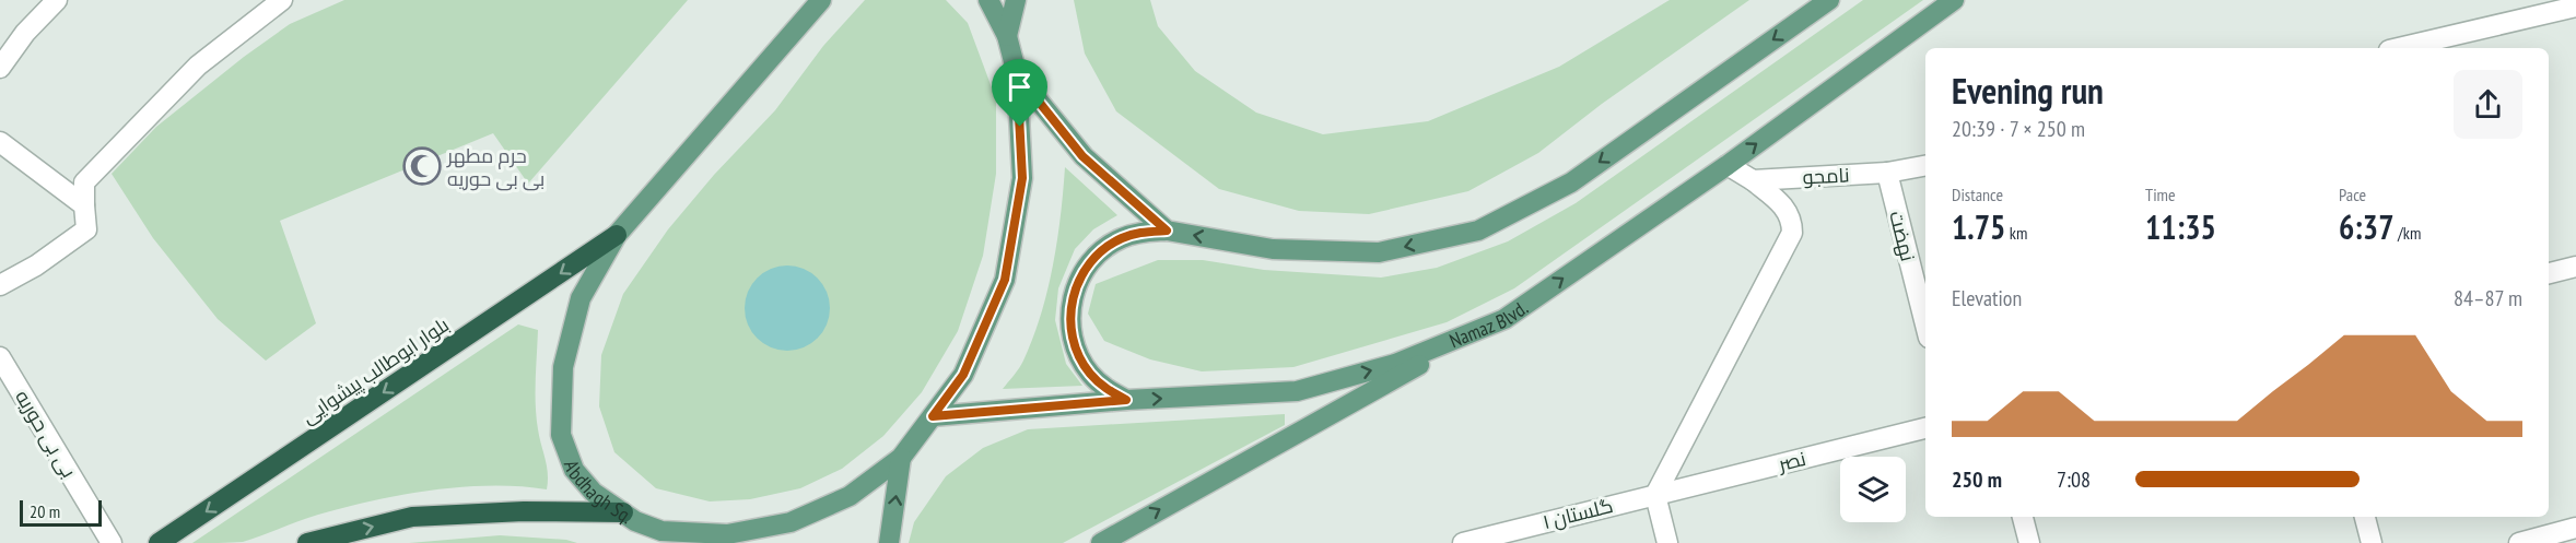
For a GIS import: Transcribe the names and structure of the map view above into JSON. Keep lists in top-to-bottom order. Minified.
{"streets":{"highway":["بلوار ابوطالب پیشوایی"],"main road":["Namaz Blvd.","Abdhagh Sq."],"street":["نامجو","نهضت","بی بی حوریه","نصر","گلستان ۱"]},"crossings":[["نامجو","نهضت"],["Namaz Blvd.","Abdhagh Sq."],["بلوار ابوطالب پیشوایی","Abdhagh Sq."],["نصر","گلستان ۱"]],"one_way":["بلوار ابوطالب پیشوایی"],"places":{"mosque":["حرم مطهر بی بی حوریه"]},"scale_bar":"20 m","page":{"heading":["Evening run","20:39 · 7 × 250 m"],"stats":[["Distance","1.75 km"],["Time","11:35"],["Pace","6:37 /km"]],"chart":["Elevation","84–87 m"],"list":[{"name":"250 m","note":"7:08"}],"scale":"20 m"}}
